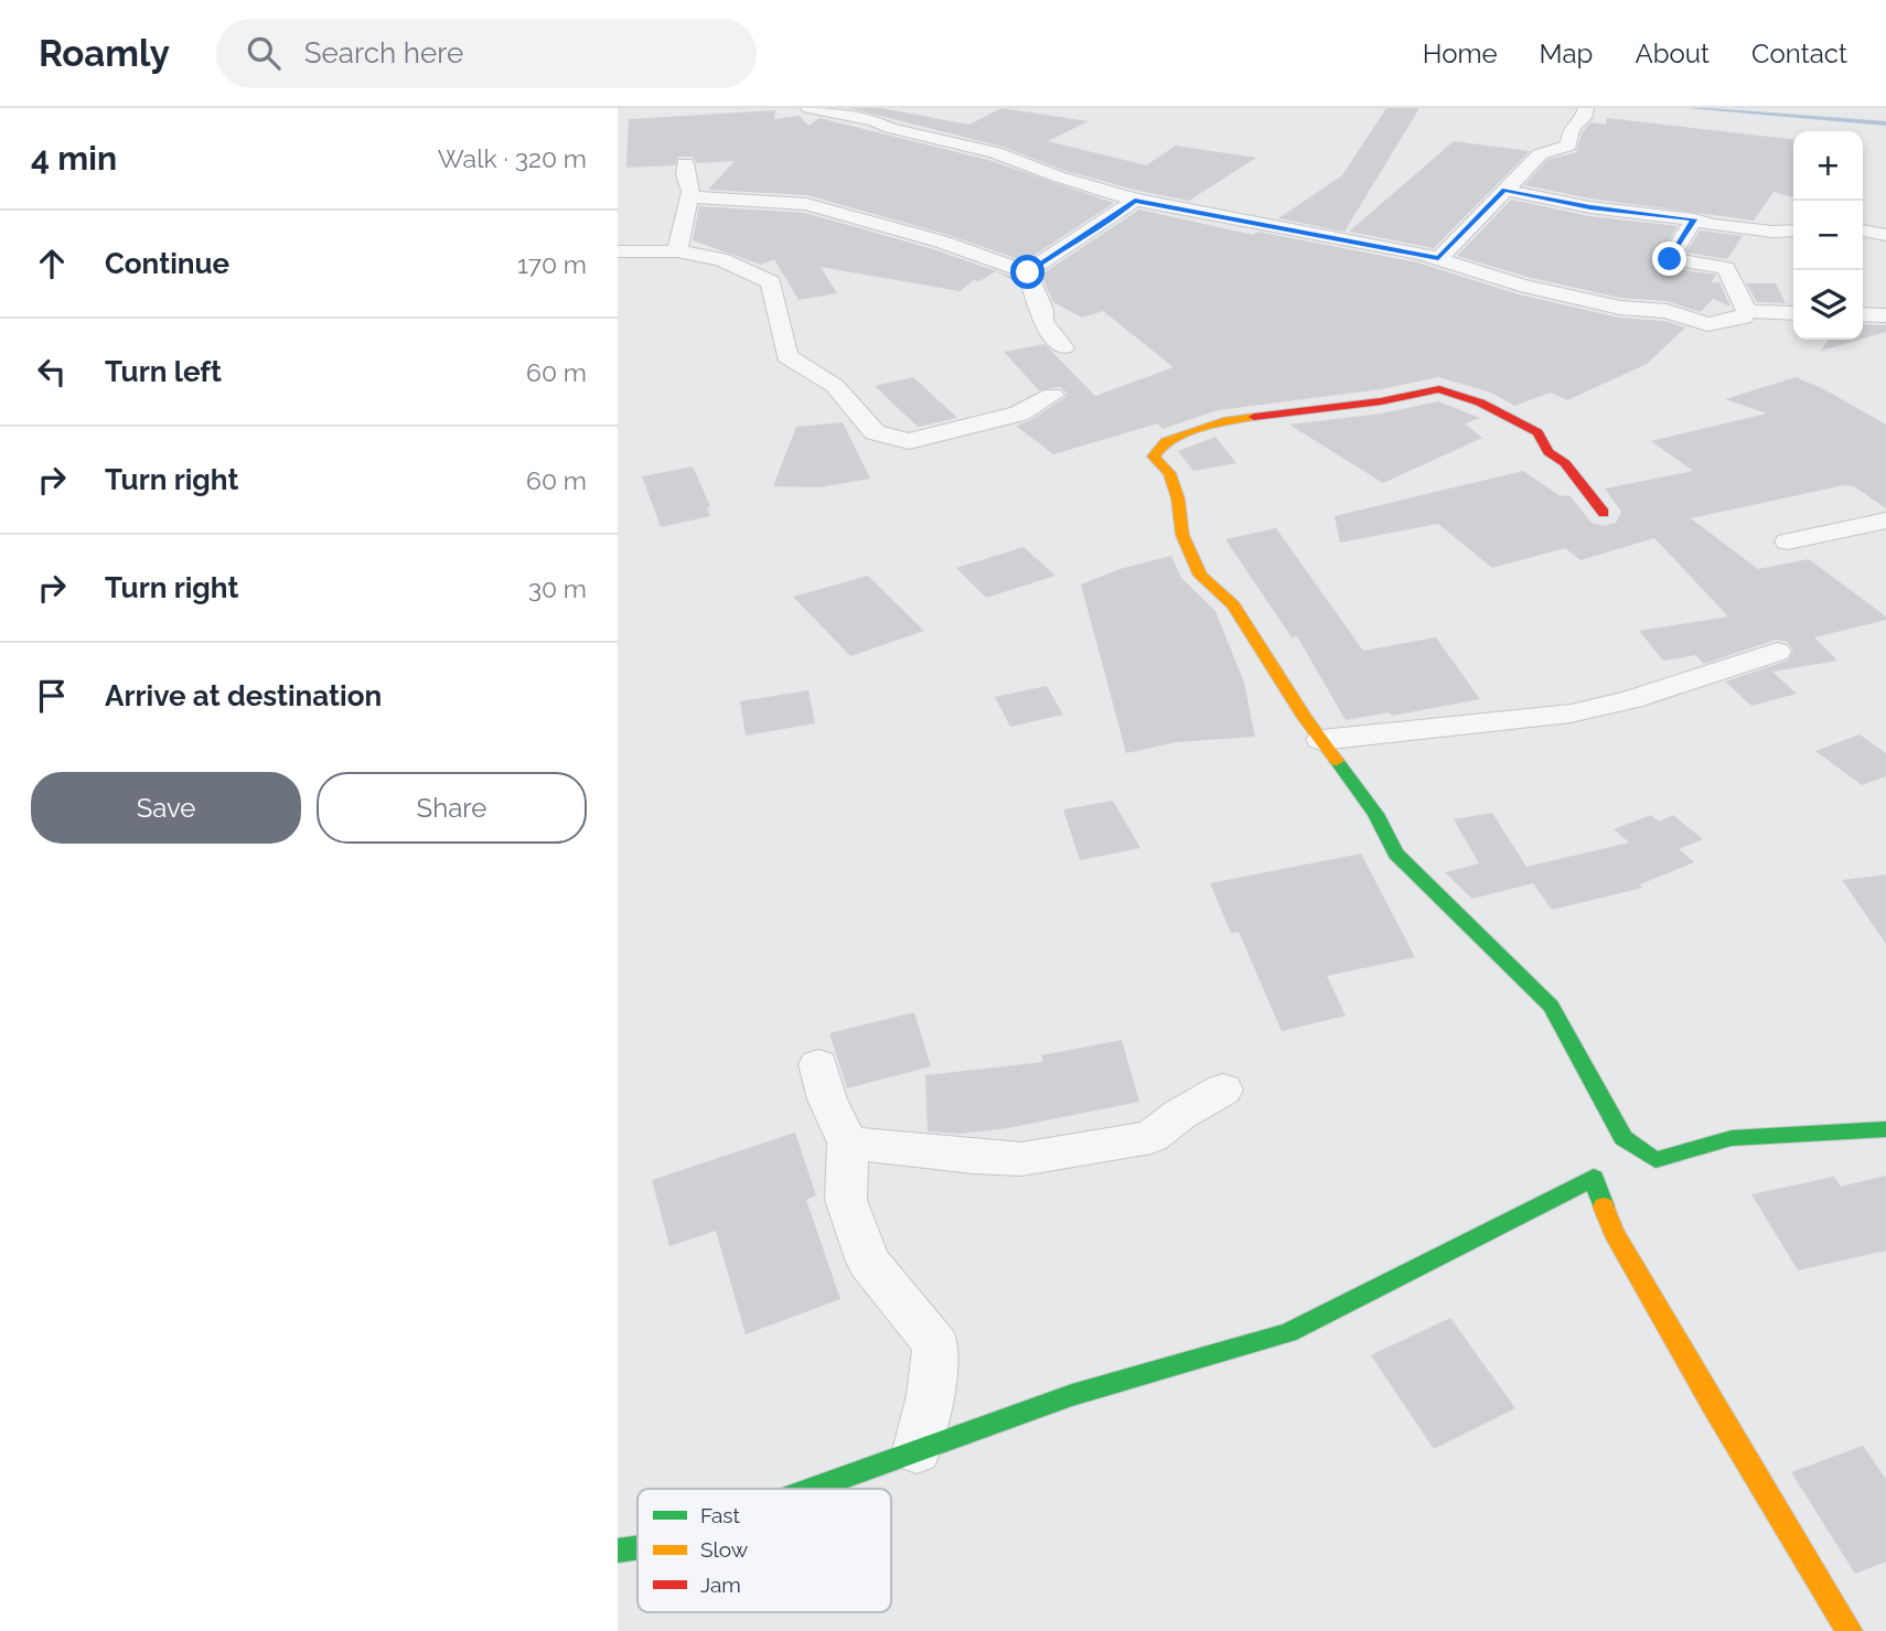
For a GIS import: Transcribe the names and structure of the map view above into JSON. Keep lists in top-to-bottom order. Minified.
{"legend":["Fast","Slow","Jam"],"page":{"header":"Roamly","search":"Search here","nav":["Home","Map","About","Contact"],"heading":["4 min","Walk · 320 m"],"map_buttons":["+","−"],"list":[["Continue","170 m"],["Turn left","60 m"],["Turn right","60 m"],["Turn right","30 m"],"Arrive at destination"],"buttons":["Save","Share"]}}
